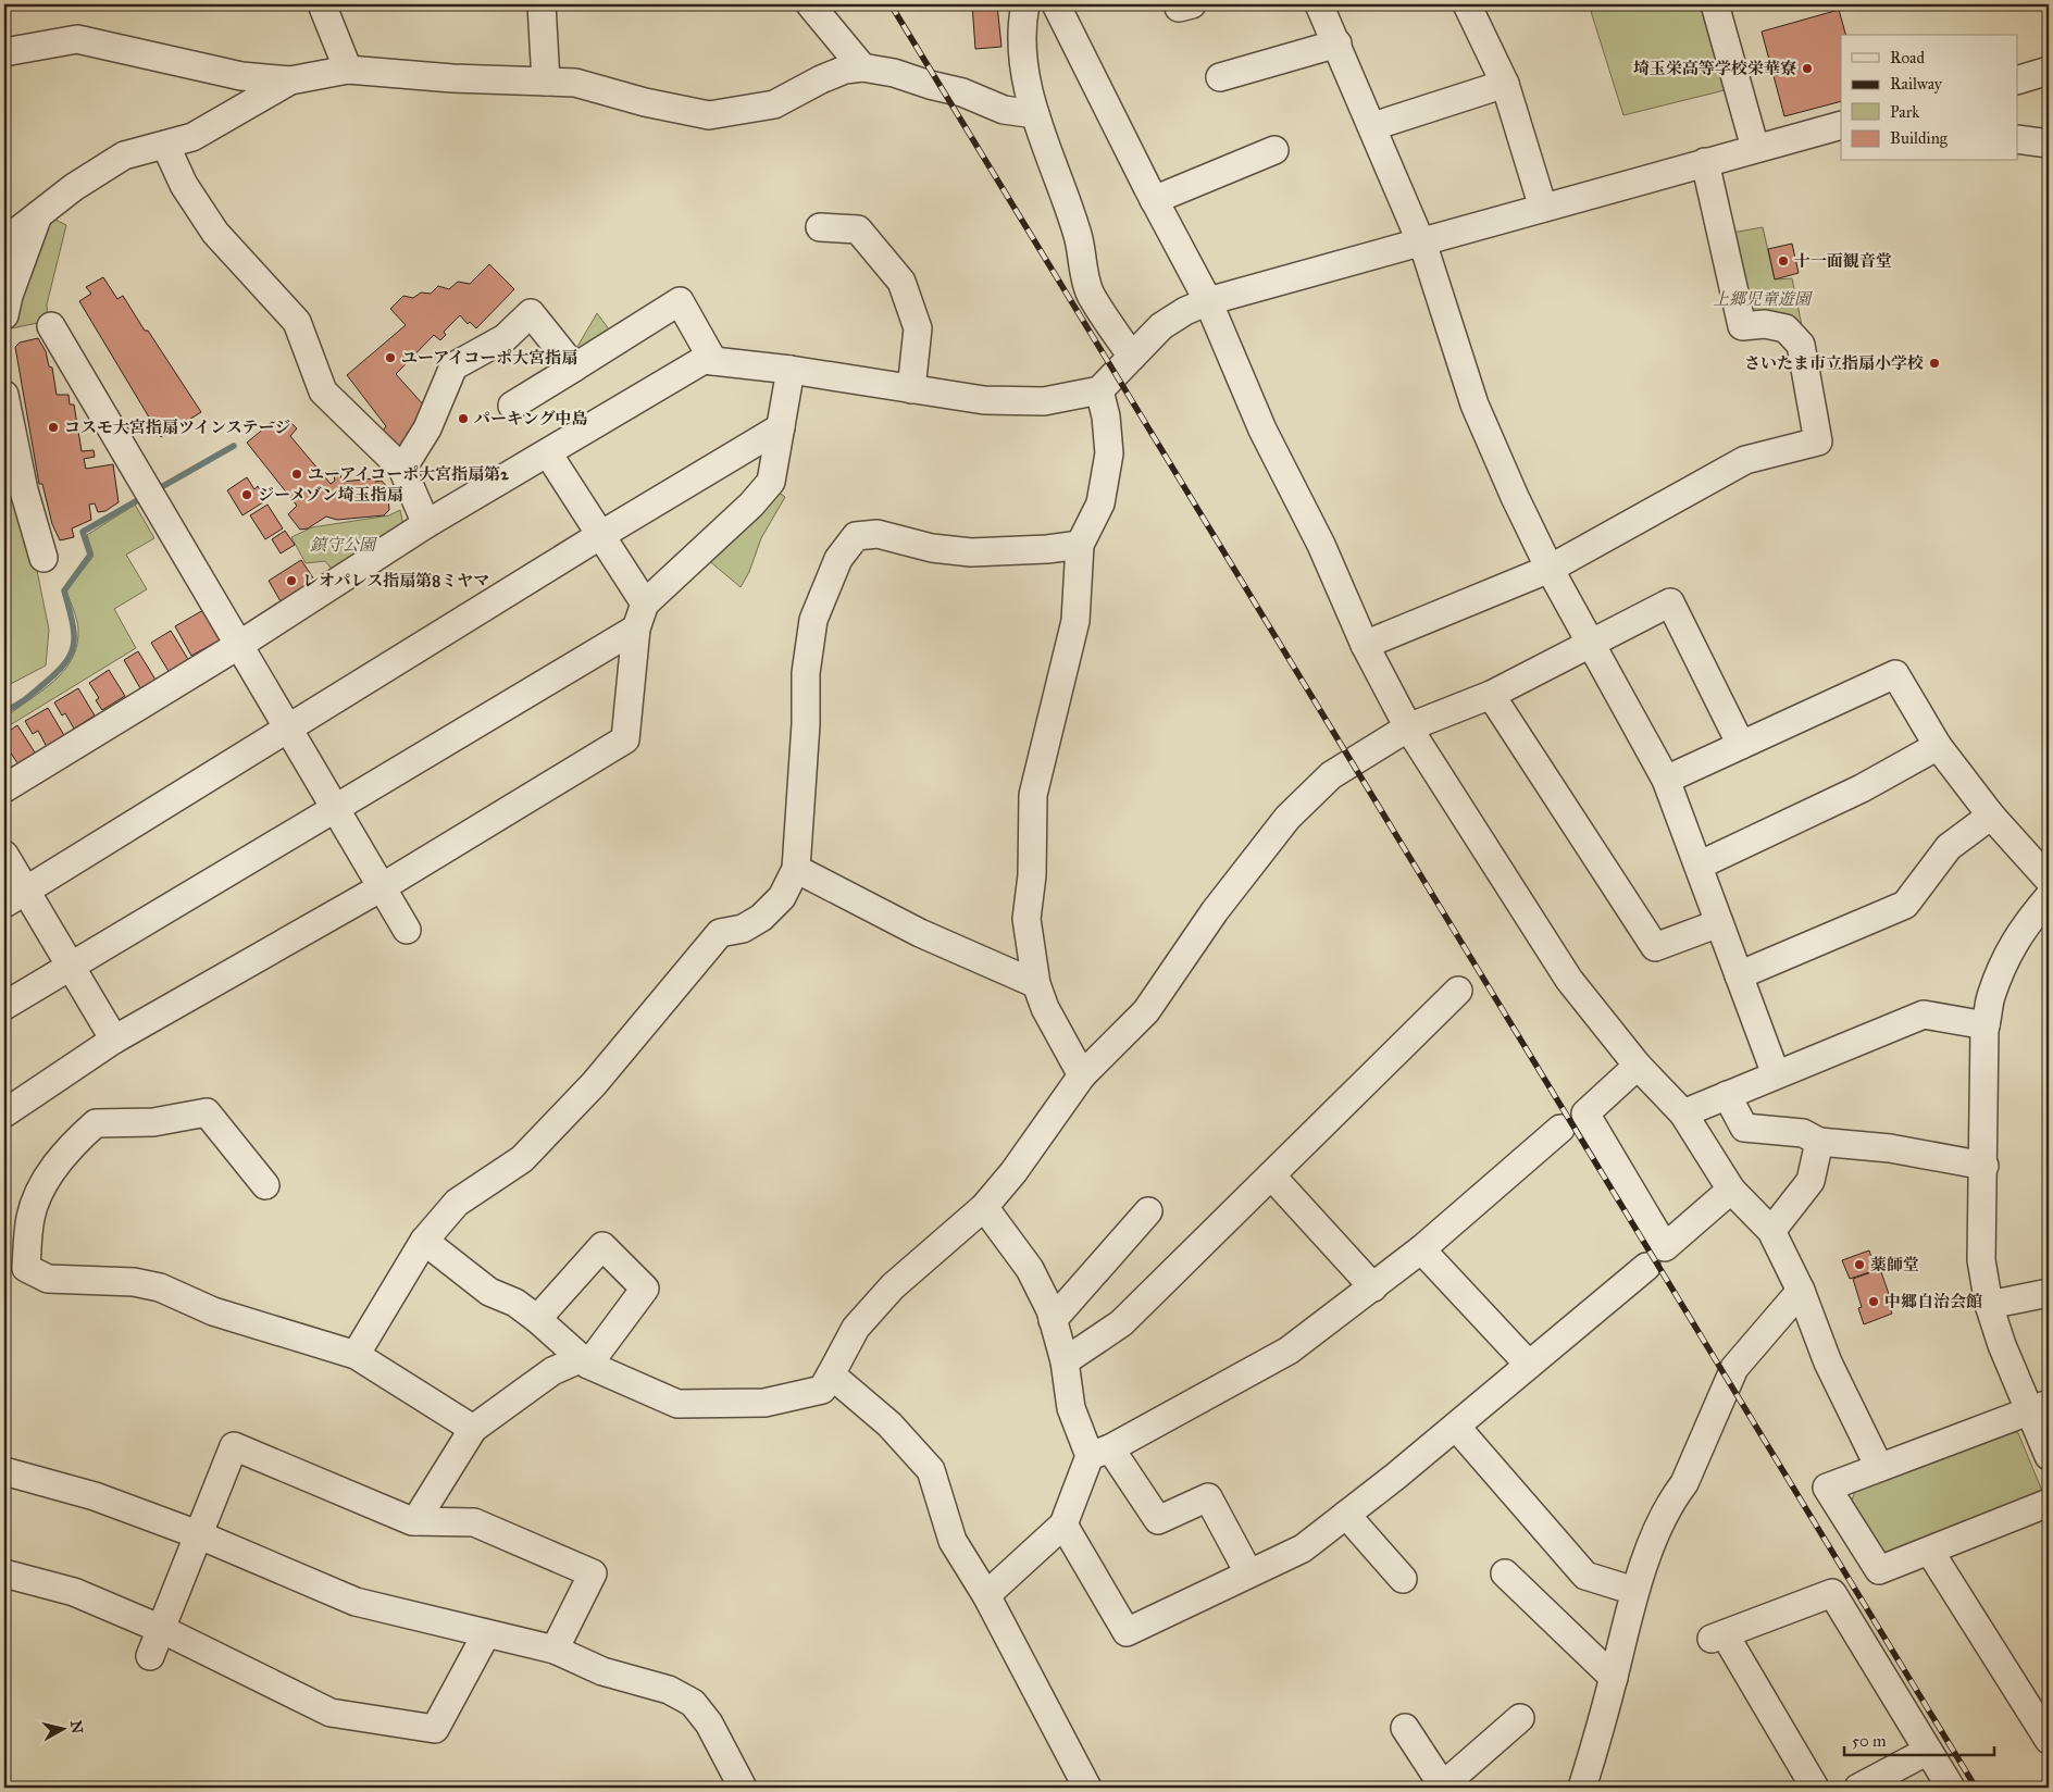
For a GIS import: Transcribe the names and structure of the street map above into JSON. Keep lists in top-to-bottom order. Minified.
{"parks":["上郷児童遊園","鎮守公園"],"places":["埼玉栄高等学校栄華寮","十一面観音堂","ユーアイコーポ大宮指扇","さいたま市立指扇小学校","パーキング中島","コスモ大宮指扇ツインステージ","ユーアイコーポ大宮指扇第2","ジーメゾン埼玉指扇","レオパレス指扇第8ミヤマ","薬師堂","中郷自治会館"],"legend":["Road","Railway","Park","Building"],"scale_bar":"50 m","north":"right"}
